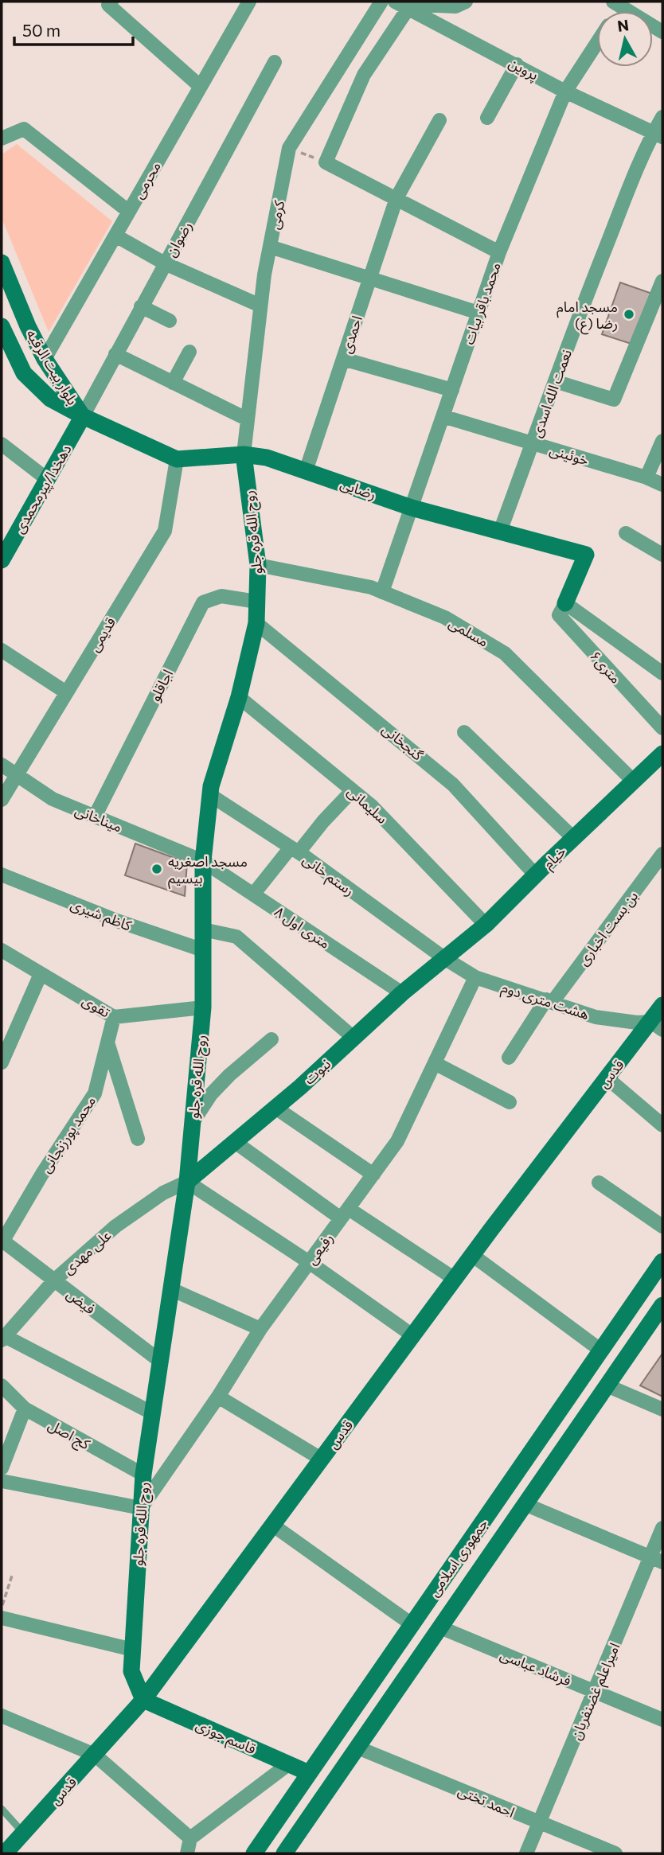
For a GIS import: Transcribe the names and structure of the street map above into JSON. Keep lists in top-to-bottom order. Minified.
{"streets":{"street":["پروین","محرمی","کرمی","رضوان","محمد باقر بیات","احمدی","بلوار بیت الرقیه","نعمت الله اسدی","خوئینی","دهخدا/پیرمحمدی","رضایی","روح الله قره جلو","مسلمی","قدیمی","۶متری","اجاقلو","گنجخانی","سلیمانی","میناخانی","خیام","رستم خانی","کاظم شیری","۸ متری اول","بن بست اخباری","هشت متری دوم","تقوی","نبوت","قدس","محمد پورزنجانی","رفیعی","علی مهدی","فیض","کج اصل","جمهوری اسلامی","فرشاد عباسی","امیراعلم غضنفریان","قاسم جوزی","احمد تختی"]},"crossings":[["پروین","محمد باقر بیات"],["پروین","نعمت الله اسدی"],["محرمی","بلوار بیت الرقیه"],["کرمی","رضایی"],["کرمی","روح الله قره جلو"],["رضوان","بلوار بیت الرقیه"],["رضوان","دهخدا/پیرمحمدی"],["رضوان","رضایی"],["محمد باقر بیات","خوئینی"],["محمد باقر بیات","رضایی"],["محمد باقر بیات","مسلمی"],["احمدی","رضایی"],["بلوار بیت الرقیه","دهخدا/پیرمحمدی"],["بلوار بیت الرقیه","رضایی"],["نعمت الله اسدی","خوئینی"],["نعمت الله اسدی","رضایی"],["دهخدا/پیرمحمدی","رضایی"],["رضایی","روح الله قره جلو"],["رضایی","قدیمی"],["رضایی","۶متری"],["روح الله قره جلو","مسلمی"],["روح الله قره جلو","اجاقلو"],["روح الله قره جلو","گنجخانی"],["روح الله قره جلو","سلیمانی"],["روح الله قره جلو","میناخانی"],["روح الله قره جلو","رستم خانی"],["روح الله قره جلو","کاظم شیری"],["روح الله قره جلو","۸ متری اول"],["روح الله قره جلو","تقوی"],["روح الله قره جلو","نبوت"],["روح الله قره جلو","قدس"],["روح الله قره جلو","رفیعی"],["روح الله قره جلو","علی مهدی"],["روح الله قره جلو","فیض"],["روح الله قره جلو","کج اصل"],["روح الله قره جلو","قاسم جوزی"],["مسلمی","خیام"],["قدیمی","میناخانی"],["اجاقلو","میناخانی"],["گنجخانی","خیام"],["سلیمانی","خیام"],["میناخانی","۸ متری اول"],["خیام","رستم خانی"],["خیام","هشت متری دوم"],["خیام","نبوت"],["رستم خانی","هشت متری دوم"],["رستم خانی","نبوت"],["۸ متری اول","نبوت"],["بن بست اخباری","هشت متری دوم"],["هشت متری دوم","نبوت"],["هشت متری دوم","قدس"],["هشت متری دوم","رفیعی"],["تقوی","محمد پورزنجانی"],["نبوت","علی مهدی"],["قدس","قاسم جوزی"],["محمد پورزنجانی","فیض"],["علی مهدی","فیض"],["جمهوری اسلامی","فرشاد عباسی"],["جمهوری اسلامی","قاسم جوزی"],["جمهوری اسلامی","احمد تختی"],["فرشاد عباسی","امیراعلم غضنفریان"],["امیراعلم غضنفریان","احمد تختی"]],"places":["مسجد امام رضا (ع)","مسجد اصغریه بیسیم"],"scale_bar":"50 m","north":"top"}
